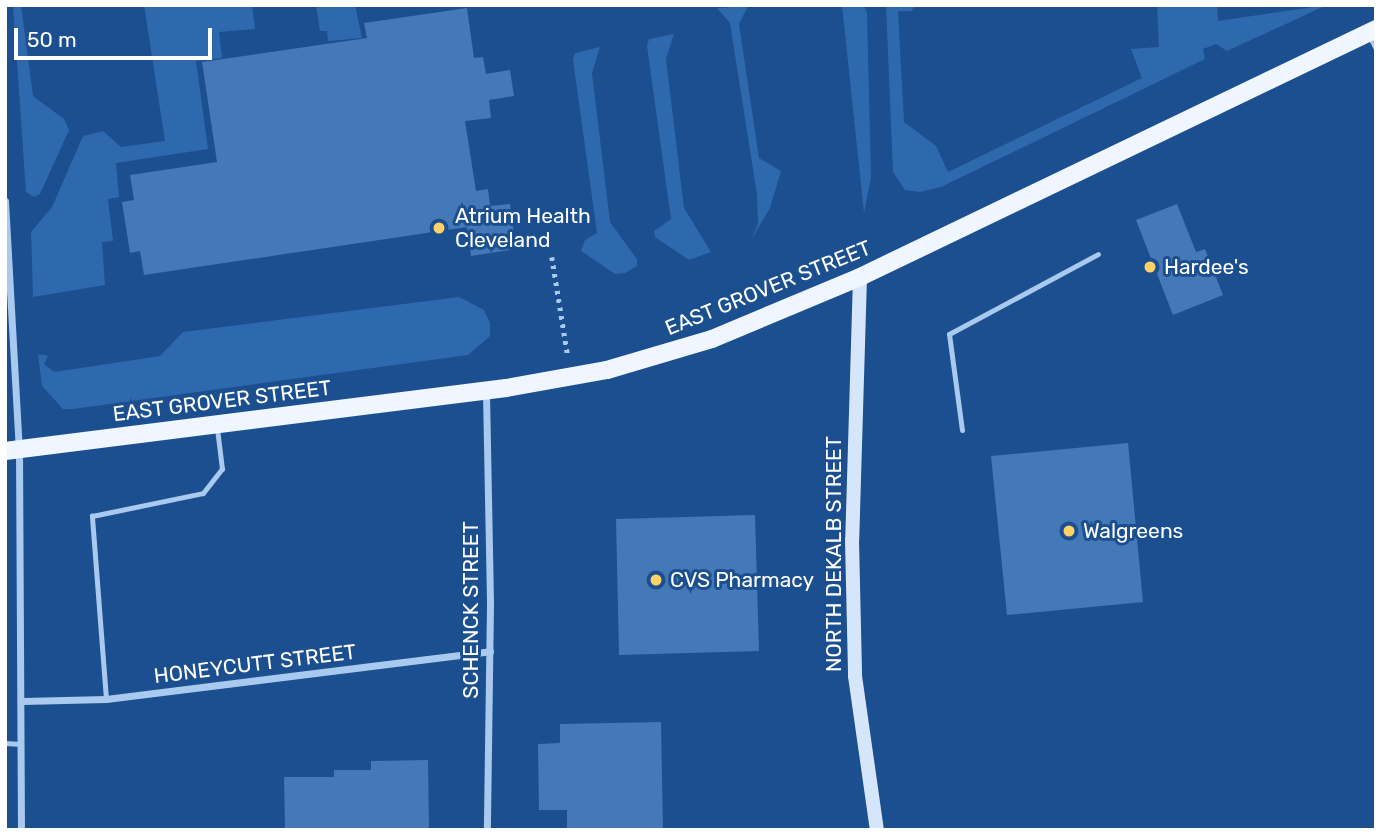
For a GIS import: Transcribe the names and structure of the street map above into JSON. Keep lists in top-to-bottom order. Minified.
{"streets":{"main road":["EAST GROVER STREET","NORTH DEKALB STREET"],"street":["SCHENCK STREET","HONEYCUTT STREET"]},"crossings":[["EAST GROVER STREET","NORTH DEKALB STREET"],["EAST GROVER STREET","SCHENCK STREET"],["SCHENCK STREET","HONEYCUTT STREET"]],"places":["Atrium Health Cleveland","Hardee's","Walgreens","CVS Pharmacy"],"scale_bar":"50 m"}
